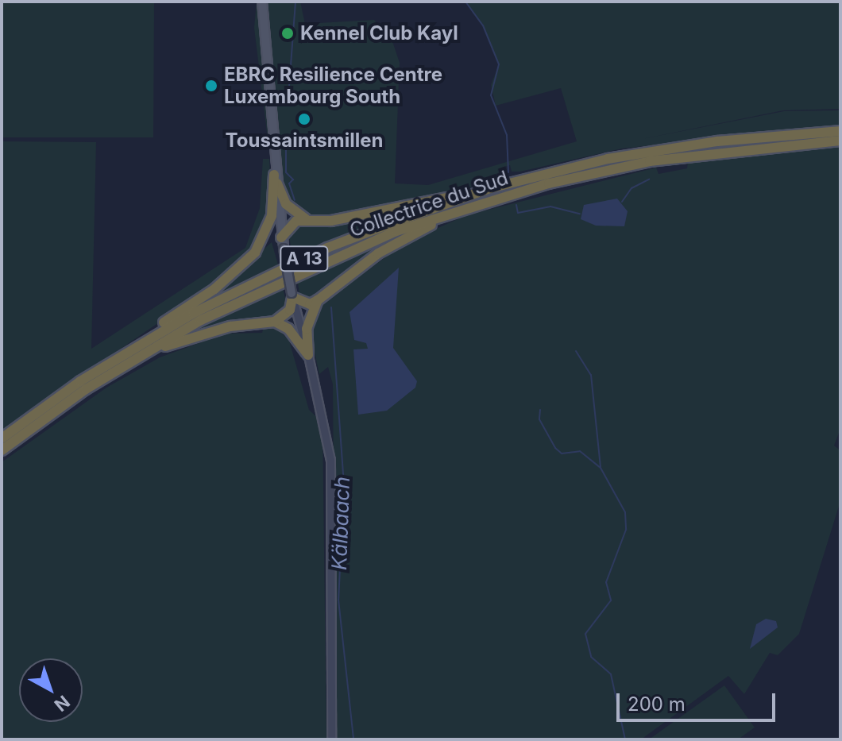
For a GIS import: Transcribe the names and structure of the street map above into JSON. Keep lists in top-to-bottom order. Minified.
{"streets":{"highway":["Collectrice du Sud","A 13"]},"crossings":[["Collectrice du Sud","A 13"]],"water":["Kälbaach"],"places":["Kennel Club Kayl","EBRC Resilience Centre Luxembourg South","Toussaintsmillen"],"scale_bar":"200 m","north":"bottom right"}
